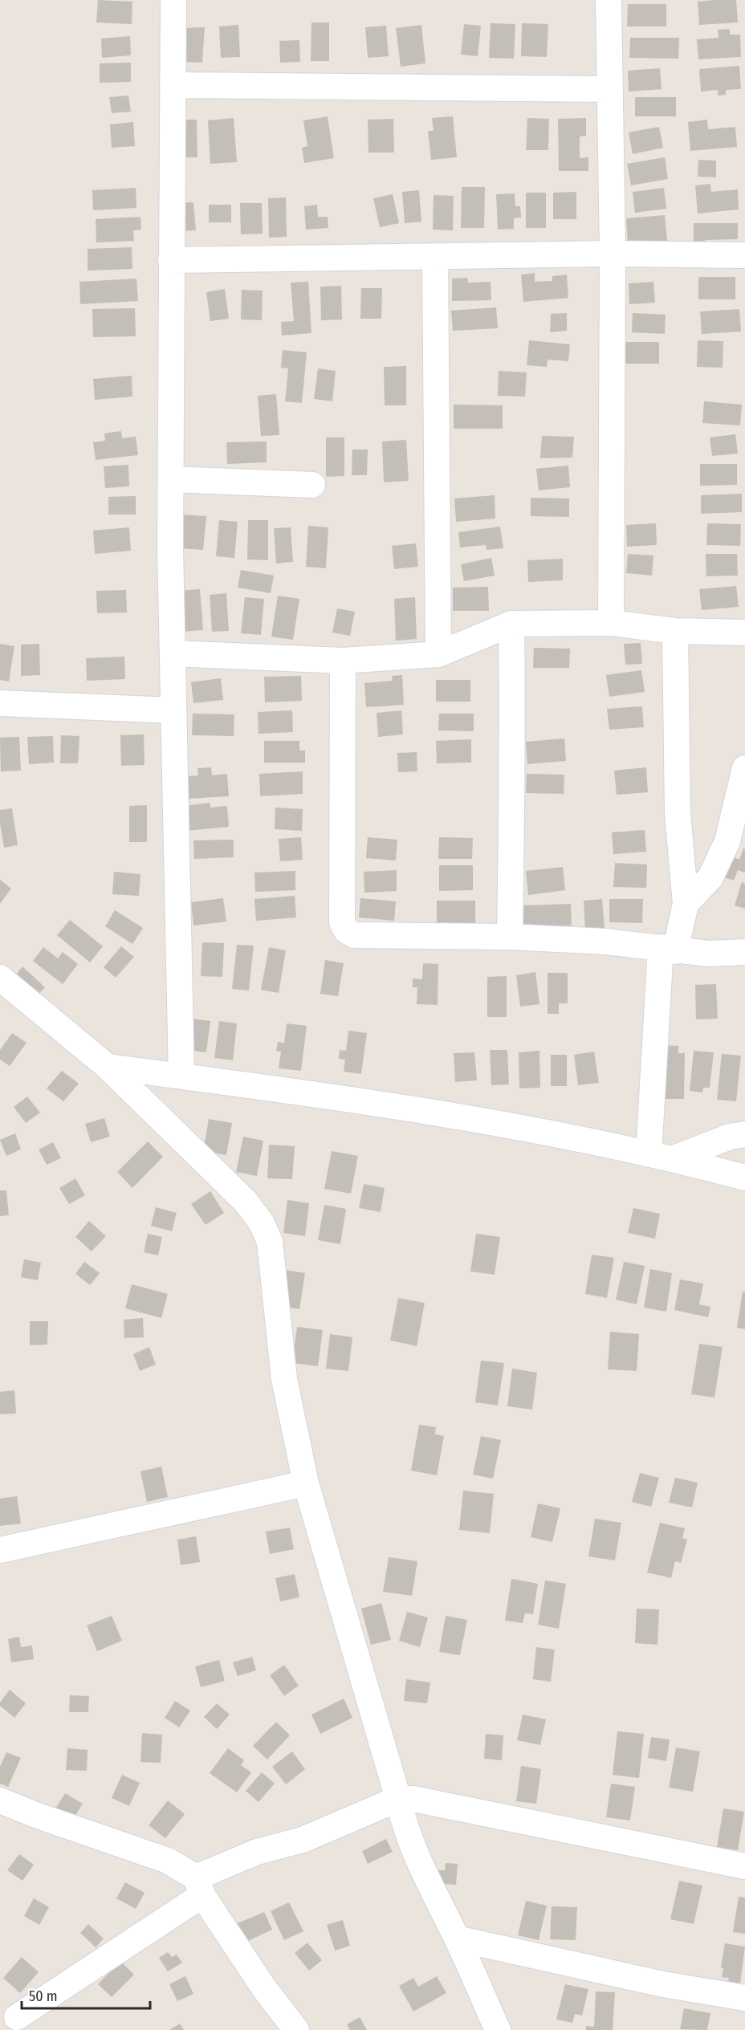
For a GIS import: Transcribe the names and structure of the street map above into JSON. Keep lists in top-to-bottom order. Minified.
{"scale_bar":"50 m"}
